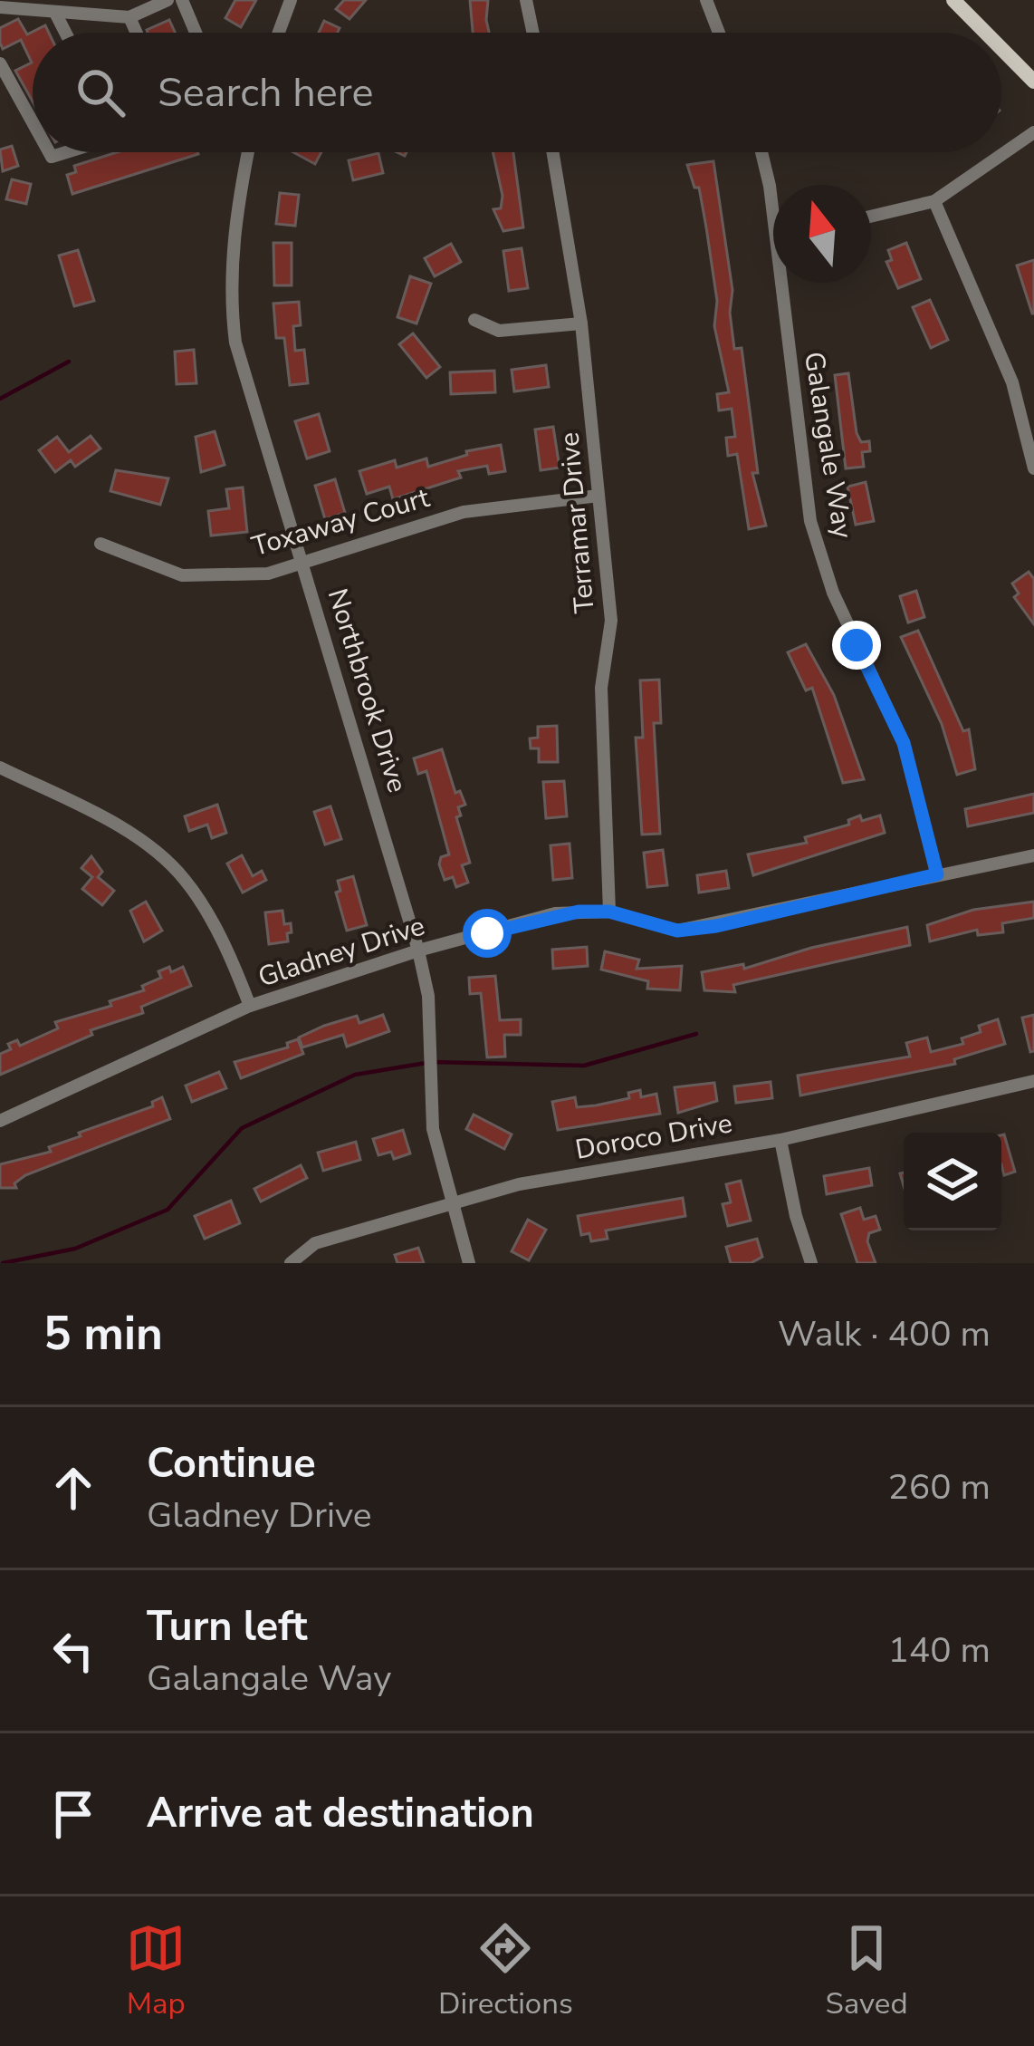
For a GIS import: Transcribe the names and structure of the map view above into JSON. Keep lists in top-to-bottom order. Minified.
{"streets":{"street":["Galangale Way","Toxaway Court","Terramar Drive","Northbrook Drive","Gladney Drive","Doroco Drive"]},"crossings":[["Galangale Way","Gladney Drive"],["Toxaway Court","Terramar Drive"],["Toxaway Court","Northbrook Drive"],["Terramar Drive","Gladney Drive"],["Northbrook Drive","Gladney Drive"],["Northbrook Drive","Doroco Drive"]],"north":"top","page":{"search":"Search here","heading":["5 min","Walk · 400 m"],"list":[["Continue","Gladney Drive","260 m"],["Turn left","Galangale Way","140 m"],"Arrive at destination"],"nav":["Map","Directions","Saved"]}}
